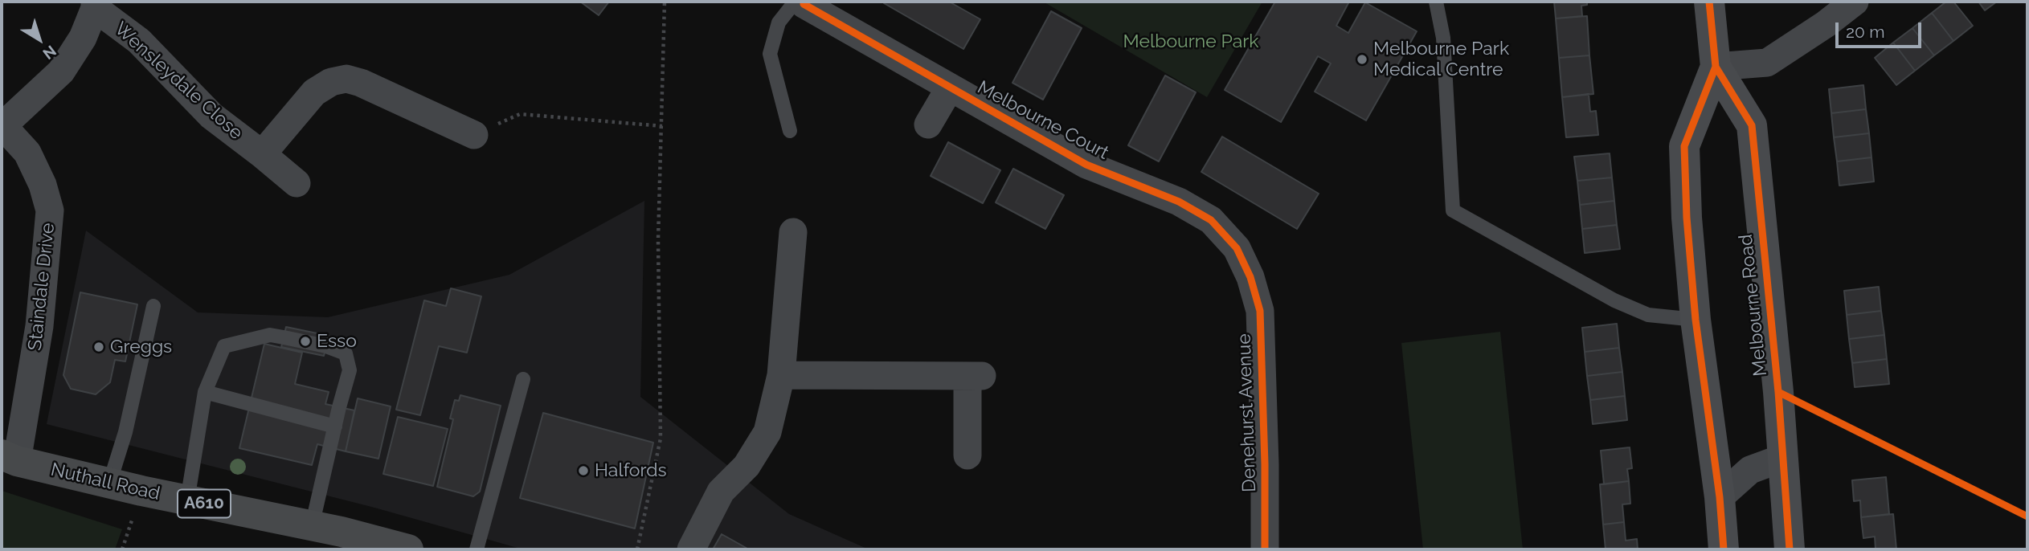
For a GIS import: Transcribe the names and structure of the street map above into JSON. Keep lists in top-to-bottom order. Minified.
{"streets":{"highway":["Nuthall Road","A610"],"street":["Wensleydale Close","Melbourne Court","Staindale Drive","Melbourne Road","Denehurst Avenue"]},"crossings":[["Wensleydale Close","Staindale Drive"],["Melbourne Court","Denehurst Avenue"],["Staindale Drive","Nuthall Road"]],"parks":["Melbourne Park"],"places":["Melbourne Park Medical Centre","Esso","Greggs","Halfords"],"scale_bar":"20 m","north":"bottom right"}
